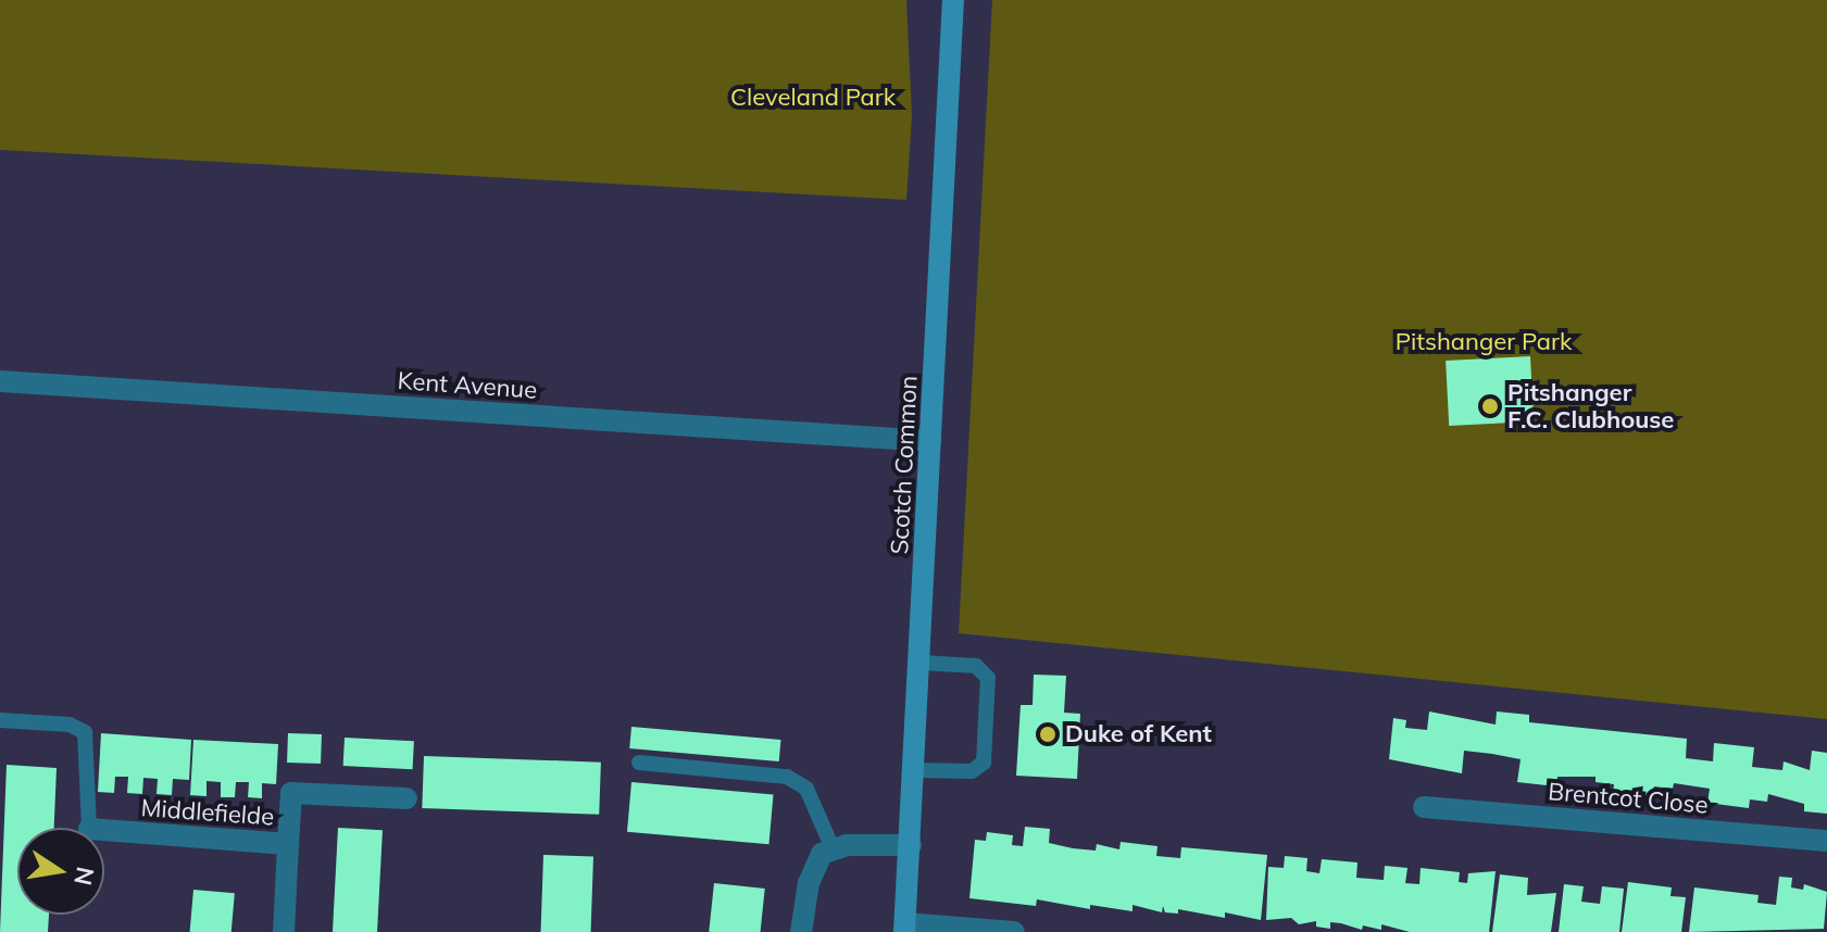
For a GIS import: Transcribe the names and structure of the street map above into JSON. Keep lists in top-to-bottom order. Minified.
{"streets":{"main road":["Scotch Common"],"street":["Kent Avenue","Brentcot Close","Middlefielde"]},"crossings":[["Kent Avenue","Scotch Common"]],"parks":["Cleveland Park","Pitshanger Park"],"places":["Pitshanger F.C. Clubhouse","Duke of Kent"],"north":"right"}
